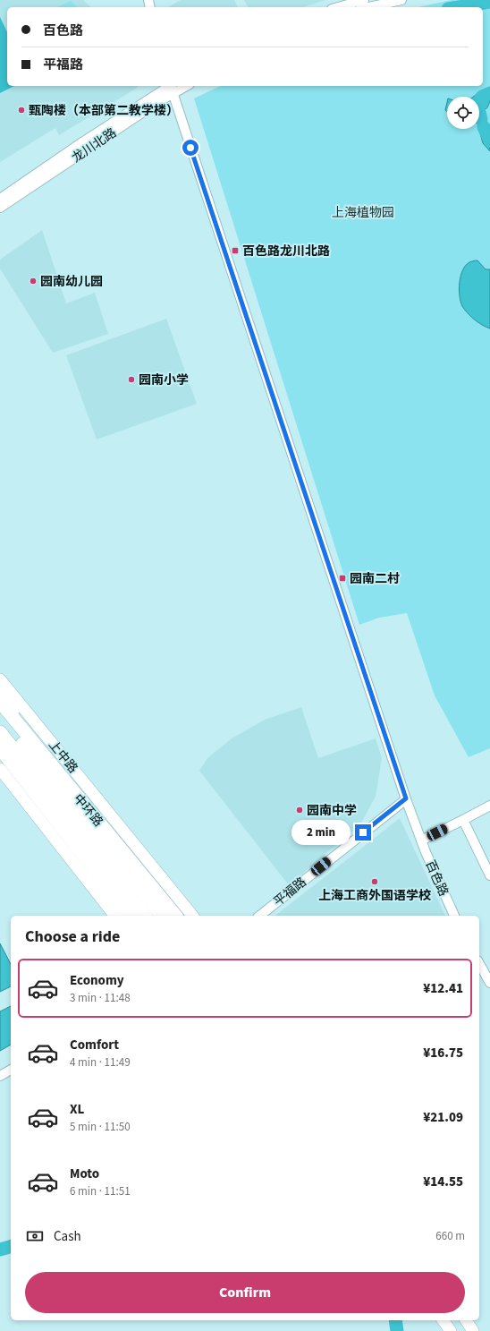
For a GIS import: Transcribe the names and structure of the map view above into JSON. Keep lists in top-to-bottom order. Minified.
{"streets":{"highway":["中环路"],"main road":["上中路"],"street":["龙川北路","百色路","平福路"]},"crossings":[["龙川北路","百色路"],["百色路","平福路"]],"parks":["上海植物园"],"places":{"other":["甄陶楼（本部第二教学楼）","园南幼儿园","园南小学","园南中学","上海工商外国语学校"],"transit":["百色路龙川北路","园南二村"]},"page":{"banner":["百色路","平福路"],"bubble":"2 min","heading":"Choose a ride","list":[{"name":"Economy","note":"3 min · 11:48","value":"¥12.41"},{"name":"Comfort","note":"4 min · 11:49","value":"¥16.75"},{"name":"XL","note":"5 min · 11:50","value":"¥21.09"},{"name":"Moto","note":"6 min · 11:51","value":"¥14.55"}],"pay":["Cash","660 m"],"buttons":"Confirm"}}
